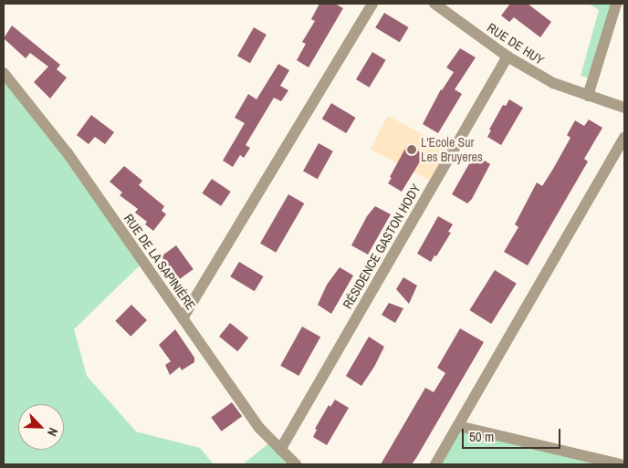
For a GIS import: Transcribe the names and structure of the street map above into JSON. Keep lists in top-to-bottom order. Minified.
{"streets":{"street":["RUE DE HUY","RÉSIDENCE GASTON HODY","RUE DE LA SAPINIÈRE"]},"crossings":[["RUE DE HUY","RÉSIDENCE GASTON HODY"],["RÉSIDENCE GASTON HODY","RUE DE LA SAPINIÈRE"]],"places":["L'Ecole Sur Les Bruyeres"],"scale_bar":"50 m","north":"bottom right"}
